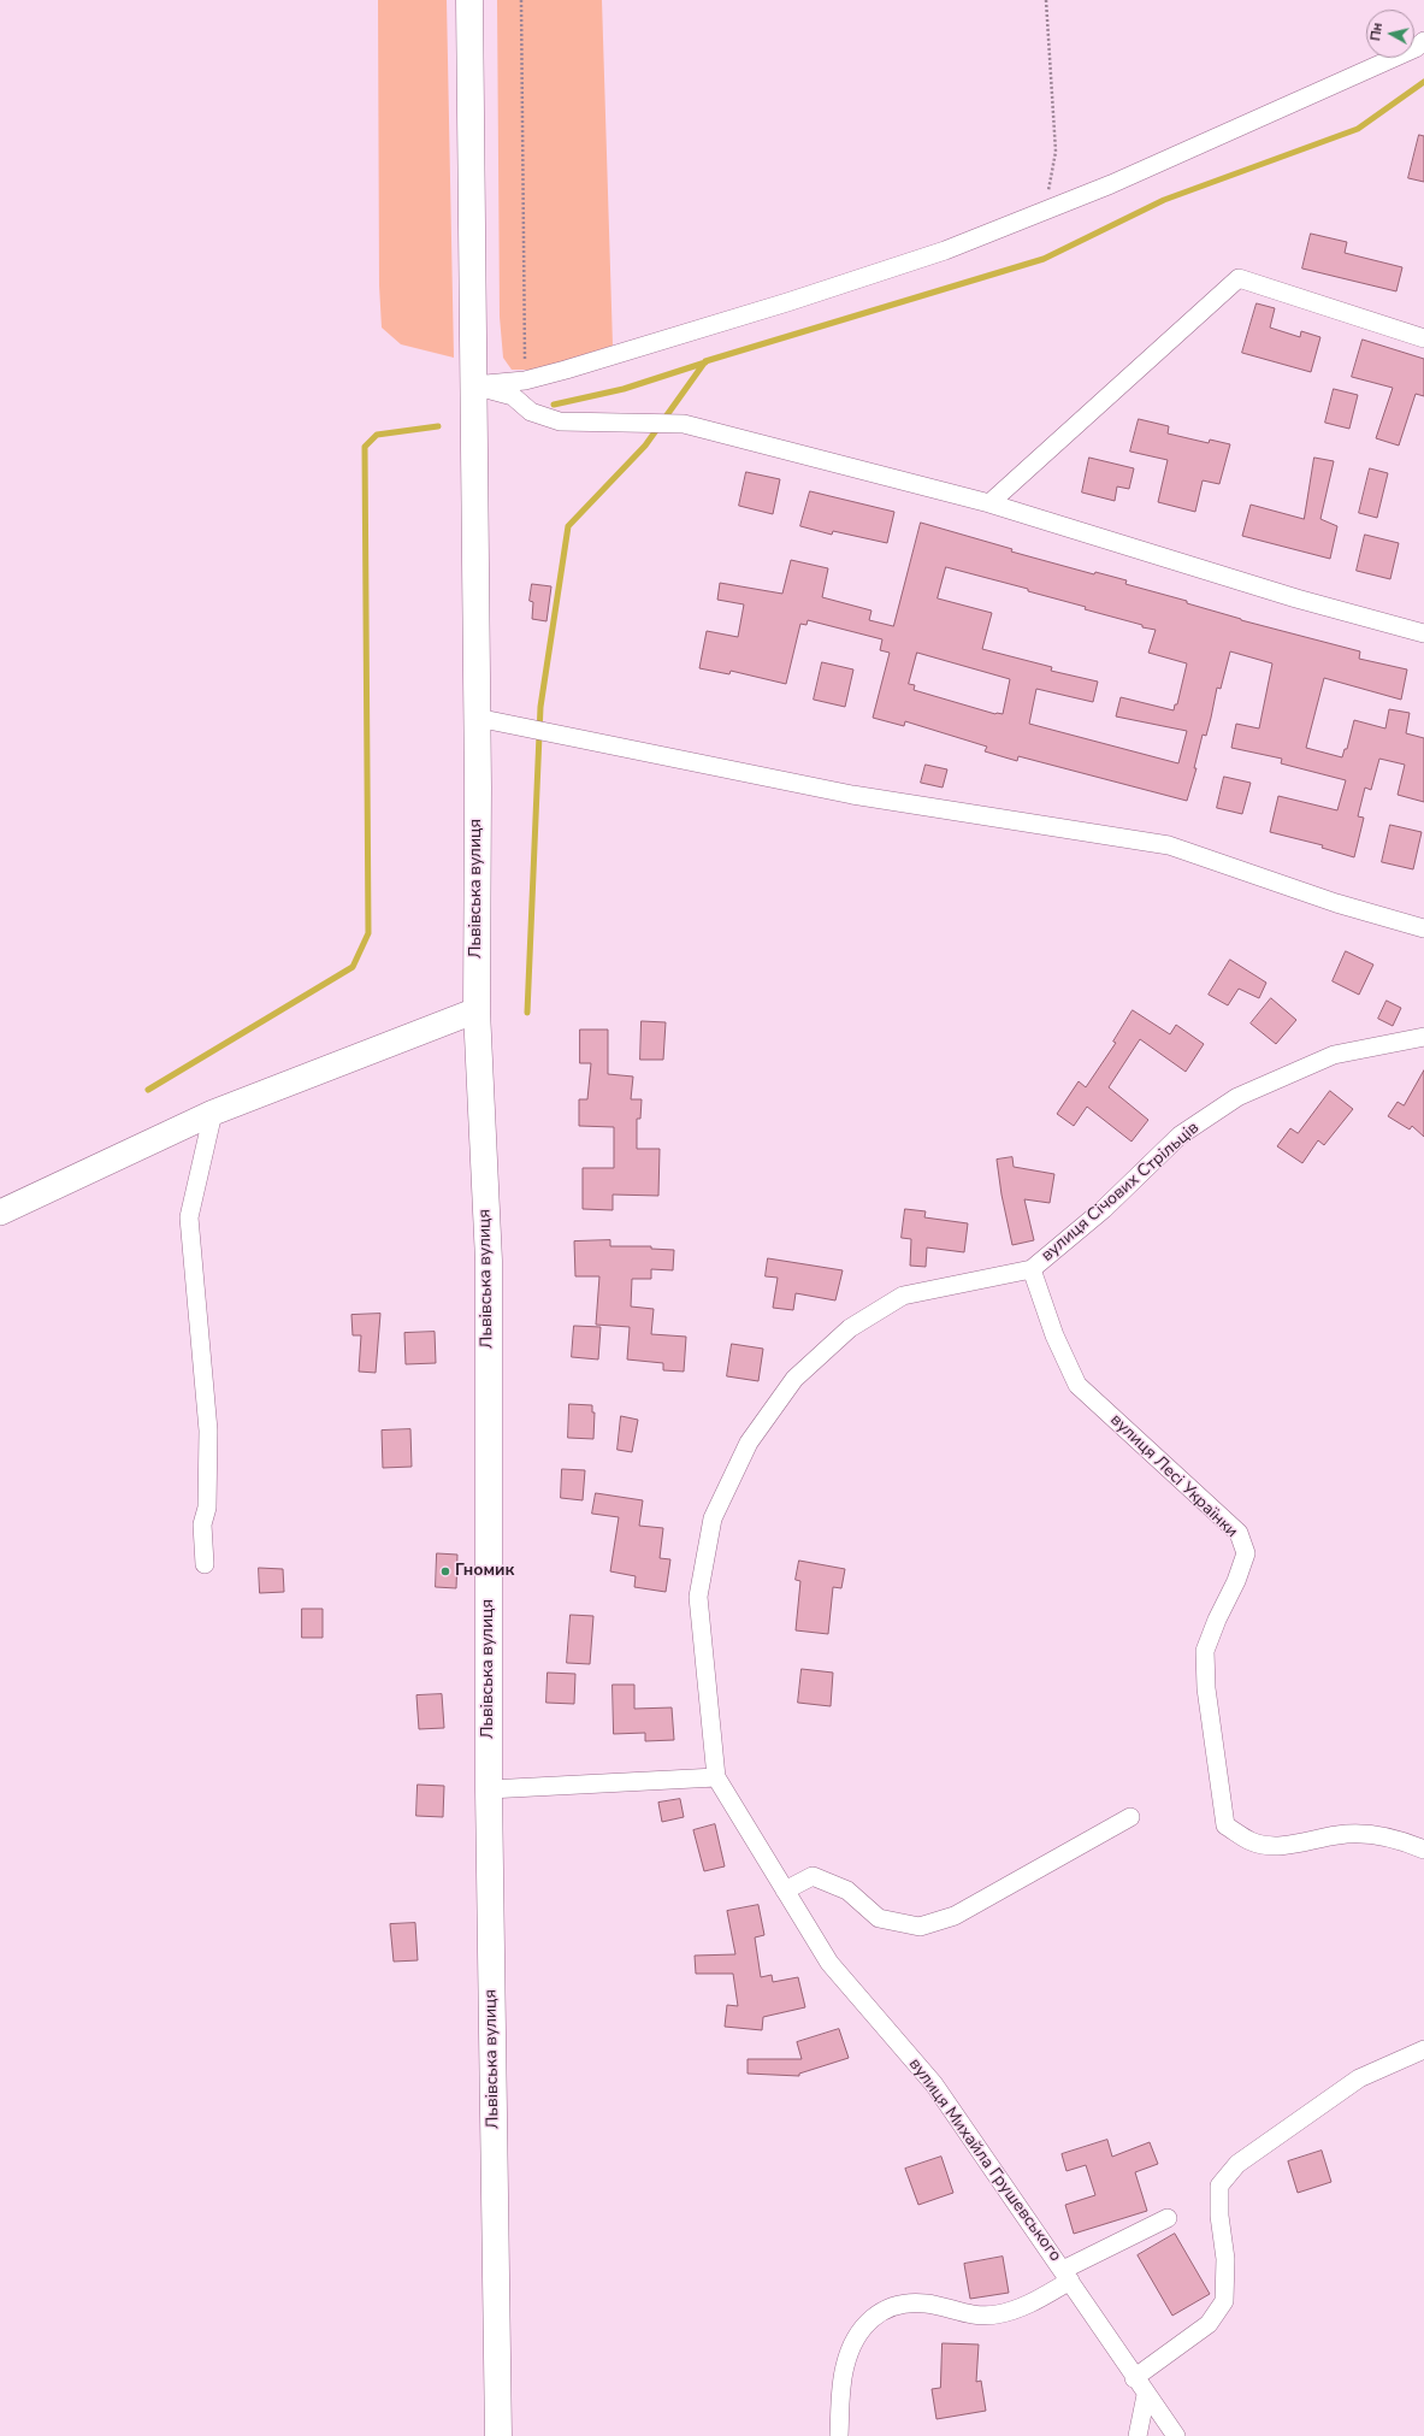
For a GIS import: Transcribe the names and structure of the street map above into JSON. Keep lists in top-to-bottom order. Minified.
{"streets":{"main road":["Львівська вулиця"],"street":["вулиця Січових Стрільців","вулиця Лесі Українки","вулиця Михайла Грушевського"]},"crossings":[["вулиця Січових Стрільців","вулиця Лесі Українки"],["вулиця Січових Стрільців","вулиця Михайла Грушевського"]],"places":["Гномик"],"north":"left"}
